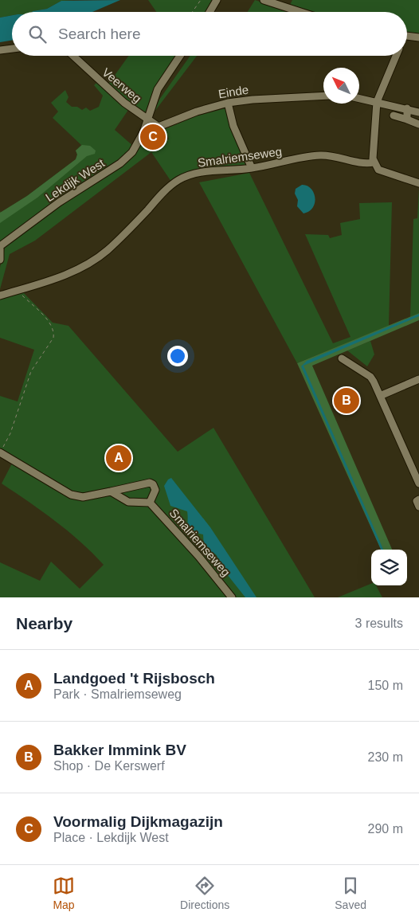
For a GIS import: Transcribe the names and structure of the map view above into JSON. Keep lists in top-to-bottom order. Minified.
{"streets":{"street":["Veerweg","Einde","Smalriemseweg","Lekdijk West"]},"crossings":[["Veerweg","Einde"],["Veerweg","Lekdijk West"],["Einde","Lekdijk West"]],"north":"top left","page":{"search":"Search here","pins":["C","B","A"],"heading":["Nearby","3 results"],"list":[{"mark":"A","name":"Landgoed 't Rijsbosch","note":"Park · Smalriemseweg","value":"150 m"},{"mark":"B","name":"Bakker Immink BV","note":"Shop · De Kerswerf","value":"230 m"},{"mark":"C","name":"Voormalig Dijkmagazijn","note":"Place · Lekdijk West","value":"290 m"}],"nav":["Map","Directions","Saved"]}}
